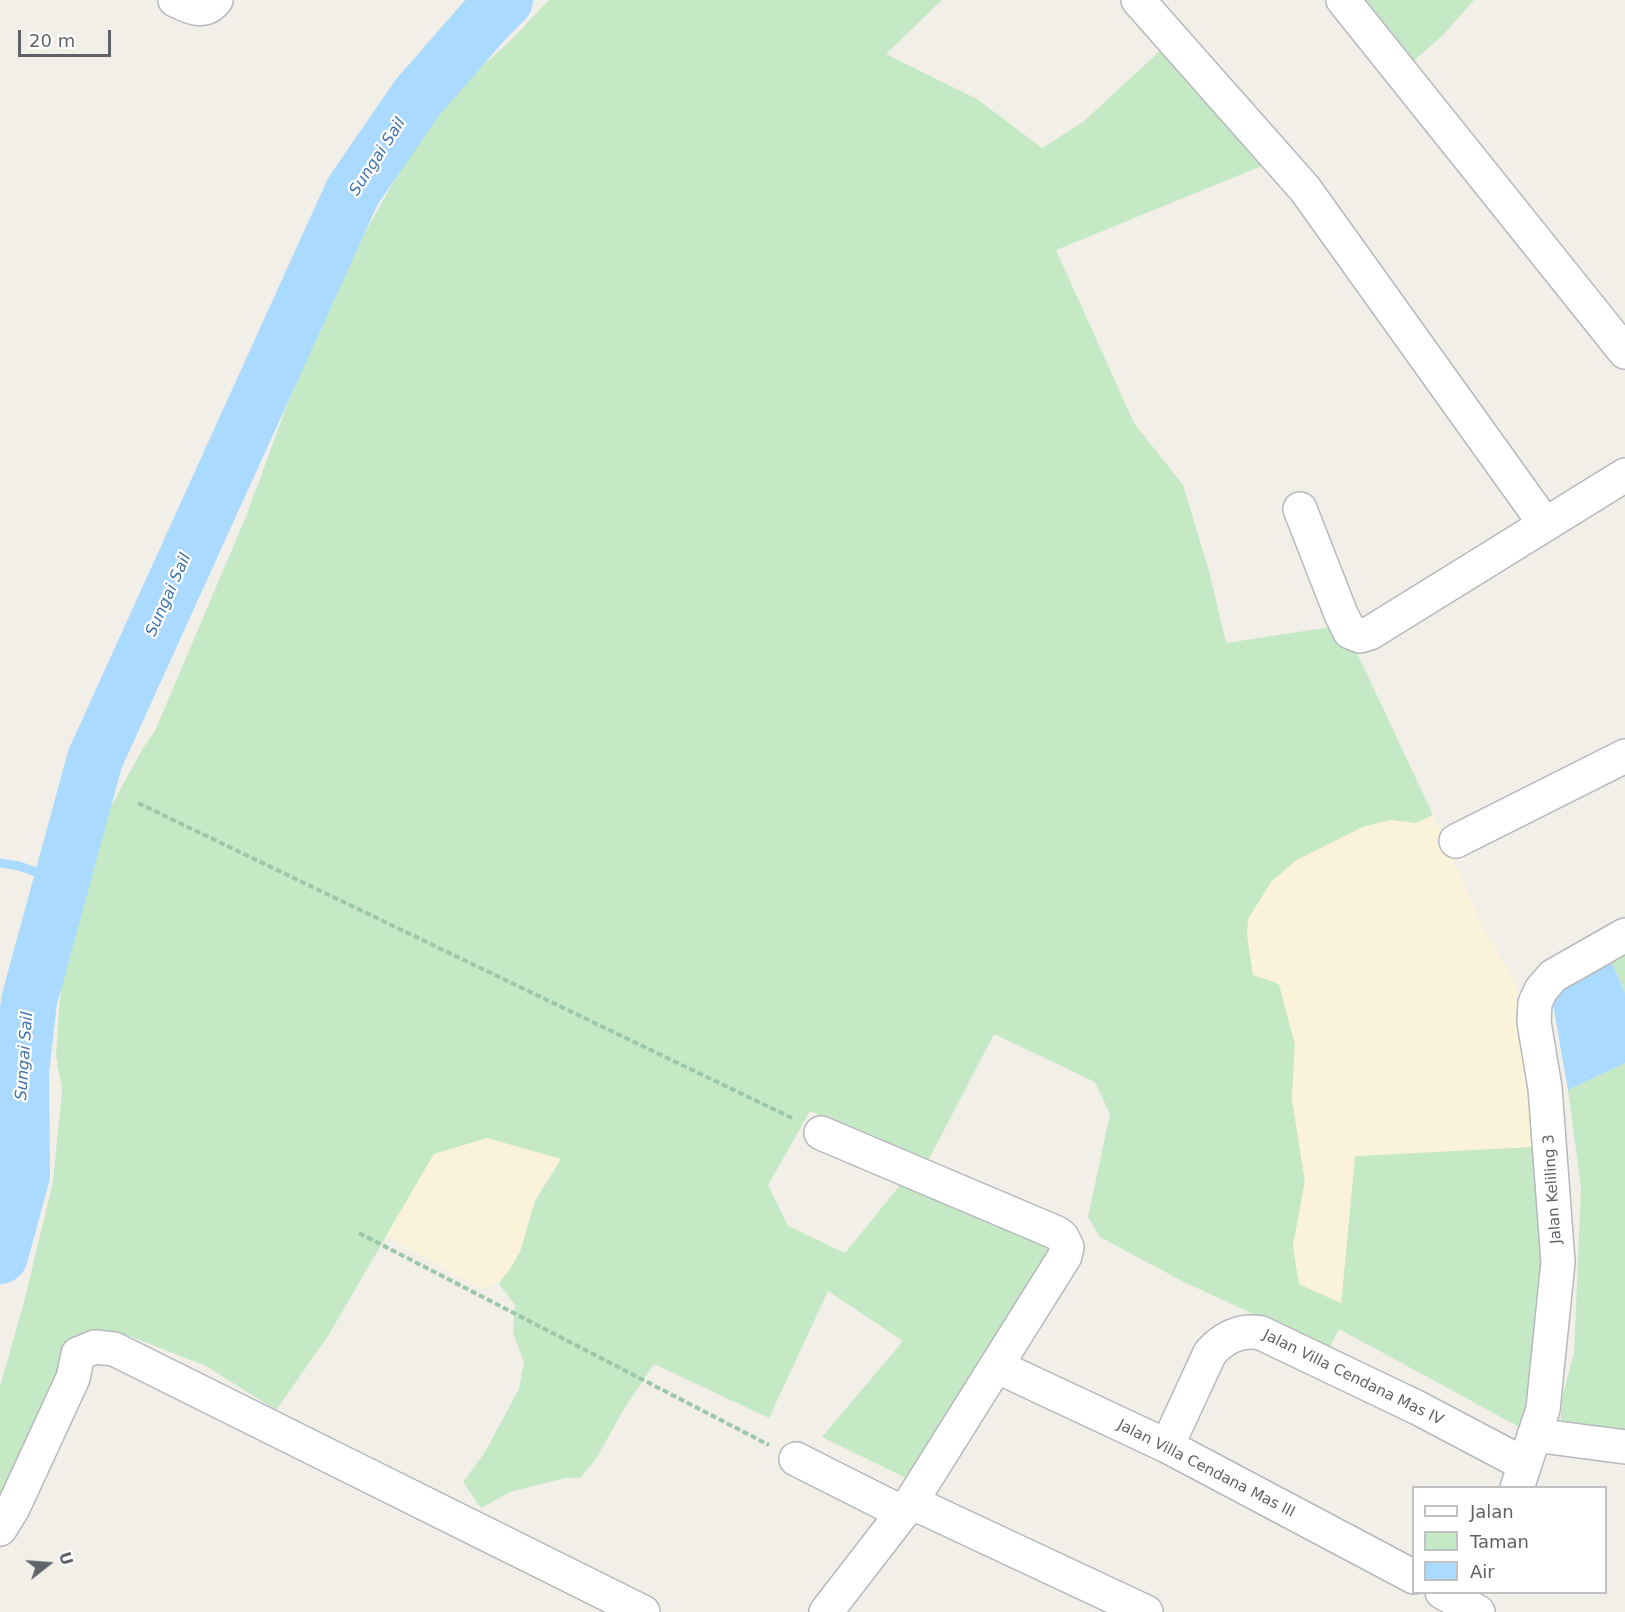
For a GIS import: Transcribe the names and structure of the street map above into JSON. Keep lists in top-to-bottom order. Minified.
{"streets":{"street":["Jalan Keliling 3","Jalan Villa Cendana Mas IV","Jalan Villa Cendana Mas III"]},"crossings":[["Jalan Keliling 3","Jalan Villa Cendana Mas IV"],["Jalan Villa Cendana Mas IV","Jalan Villa Cendana Mas III"]],"water":["Sungai Sail"],"legend":["Jalan","Taman","Air"],"scale_bar":"20 m","north":"right"}
